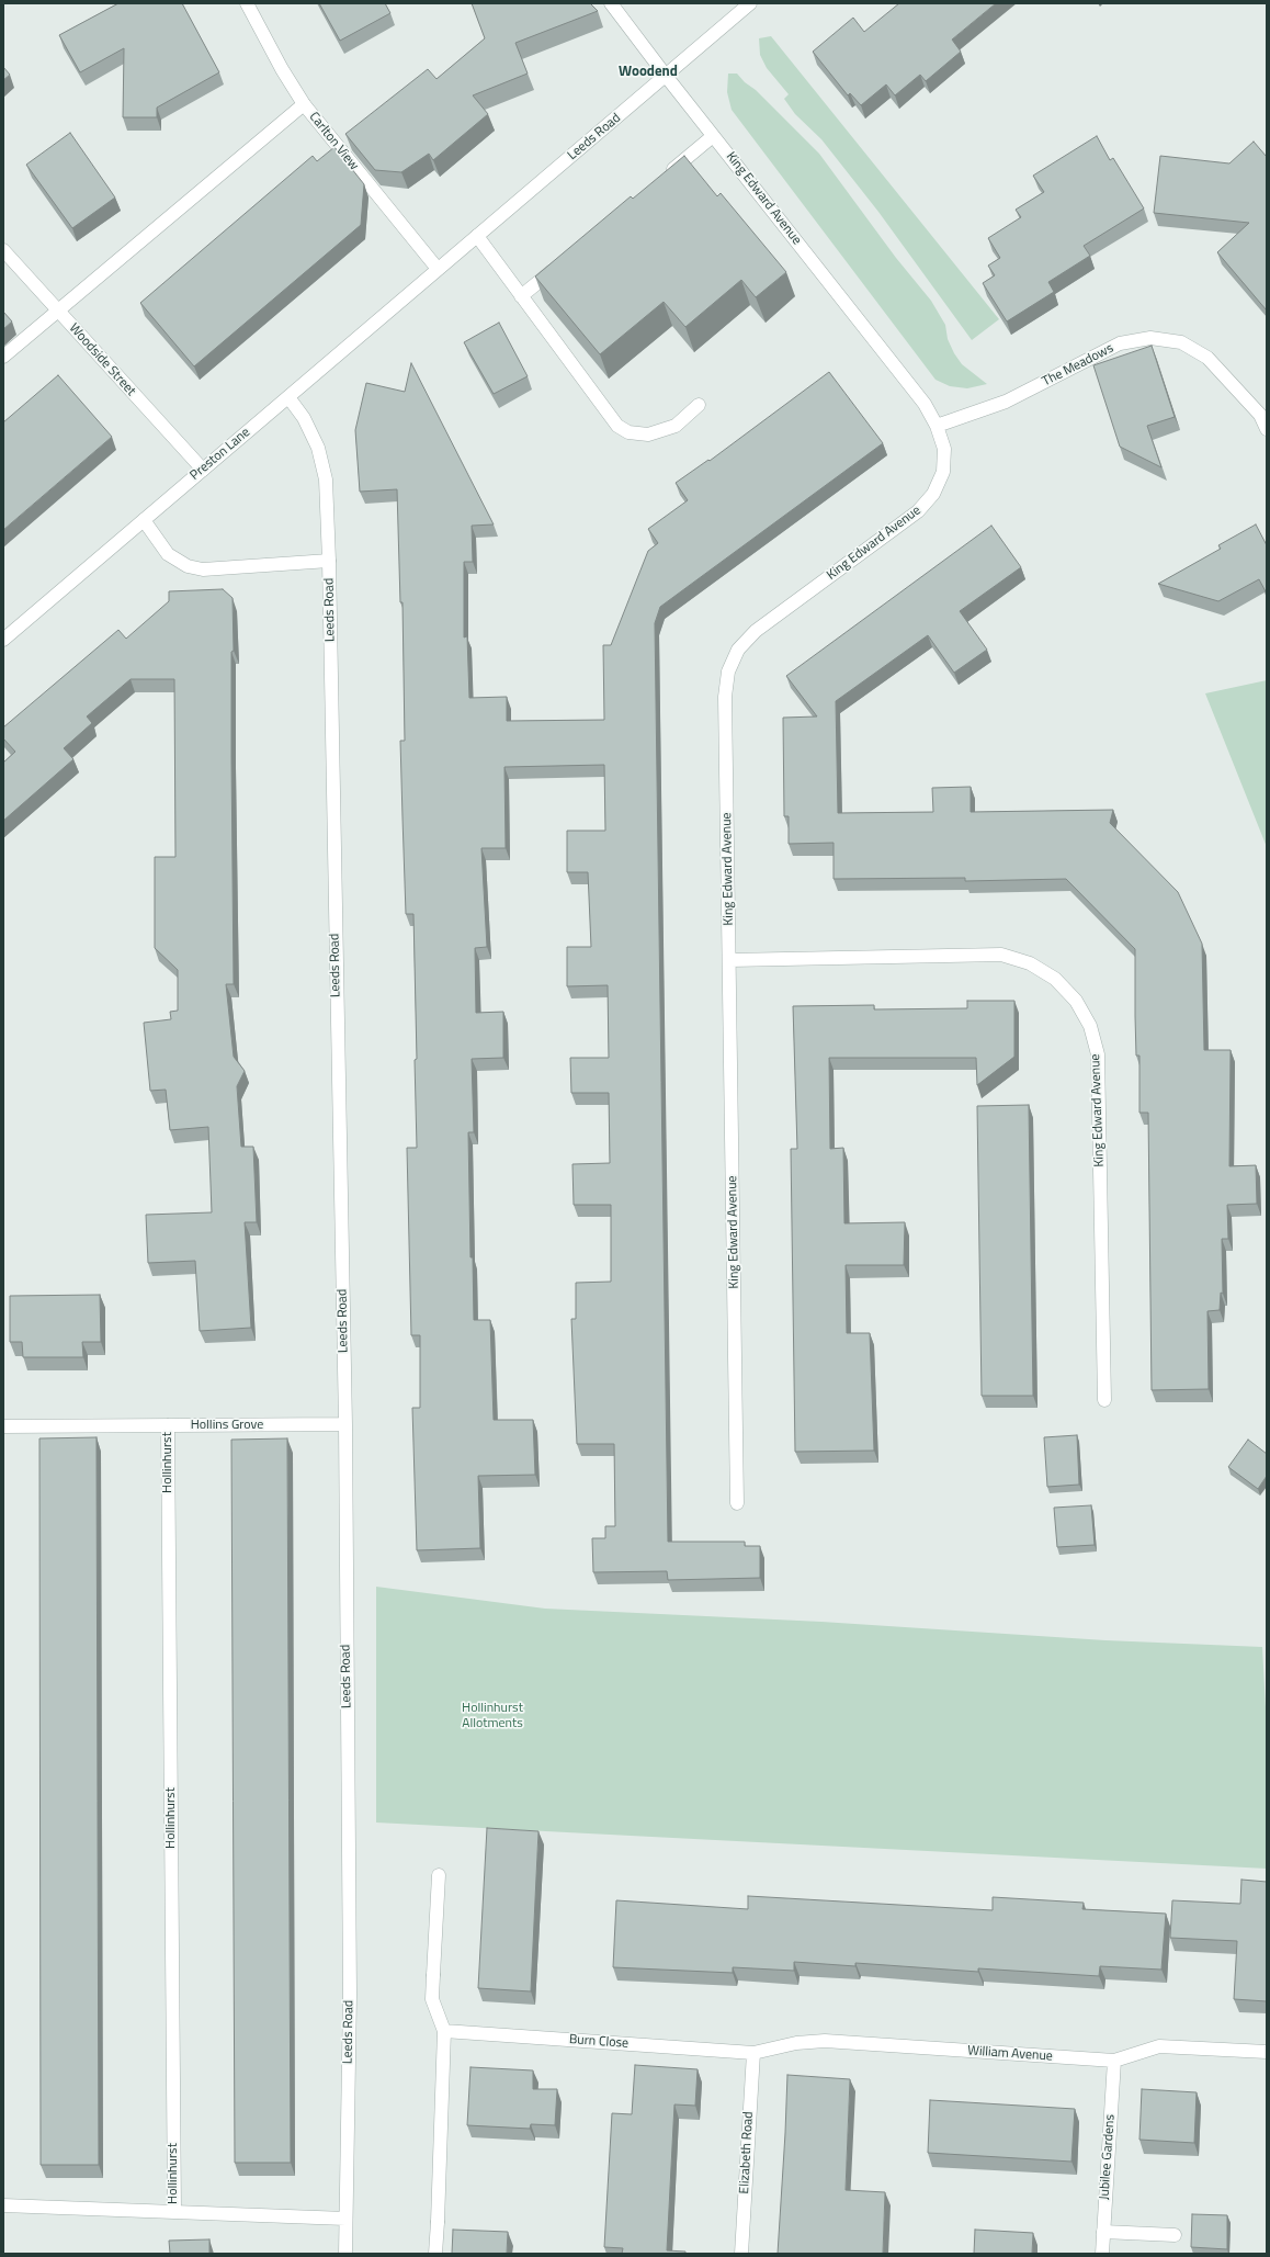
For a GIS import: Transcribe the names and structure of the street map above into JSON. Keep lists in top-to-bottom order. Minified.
{"streets":{"street":["Leeds Road","Carlton View","King Edward Avenue","Woodside Street","The Meadows","Preston Lane","Hollins Grove","Hollinhurst","Burn Close","William Avenue","Elizabeth Road","Jubilee Gardens"]},"crossings":[["Leeds Road","Carlton View"],["Leeds Road","King Edward Avenue"],["Leeds Road","Preston Lane"],["Leeds Road","Hollins Grove"],["Leeds Road","Hollinhurst"],["Carlton View","Preston Lane"],["King Edward Avenue","The Meadows"],["Woodside Street","Preston Lane"],["Hollins Grove","Hollinhurst"],["Burn Close","William Avenue"],["Burn Close","Elizabeth Road"],["William Avenue","Elizabeth Road"],["William Avenue","Jubilee Gardens"]],"districts":["Woodend"],"parks":["Hollinhurst Allotments"]}
